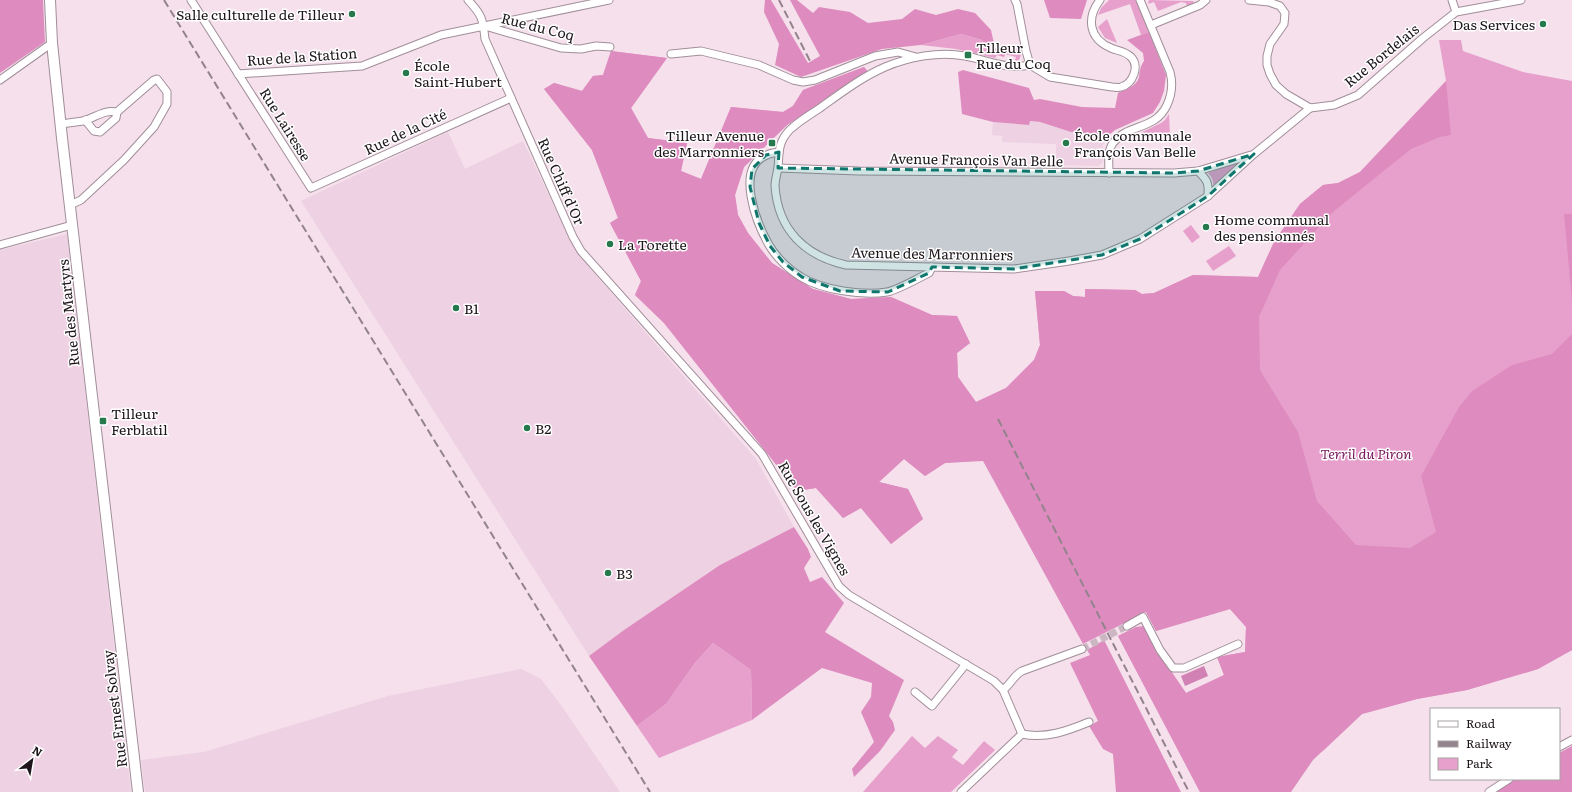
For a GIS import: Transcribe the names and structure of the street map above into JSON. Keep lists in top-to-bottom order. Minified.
{"streets":{"street":["Rue du Coq","Rue Bordelais","Rue de la Station","Rue Lairesse","Rue de la Cité","Avenue François Van Belle","Rue Chiff d'Or","Avenue des Marronniers","Rue des Martyrs","Rue Sous les Vignes","Rue Ernest Solvay"]},"crossings":[["Rue du Coq","Rue de la Station"],["Rue du Coq","Rue Chiff d'Or"],["Rue Bordelais","Avenue des Marronniers"],["Rue de la Station","Rue Lairesse"],["Rue de la Station","Rue Chiff d'Or"],["Rue Lairesse","Rue de la Cité"],["Rue de la Cité","Rue Chiff d'Or"],["Avenue François Van Belle","Avenue des Marronniers"],["Rue Chiff d'Or","Rue Sous les Vignes"],["Rue des Martyrs","Rue Ernest Solvay"]],"parks":["Terril du Piron"],"places":{"other":["Salle culturelle de Tilleur","Das Services","École Saint-Hubert","École communale François Van Belle","Home communal des pensionnés","La Torette","B1","B2","B3"],"transit":["Tilleur Rue du Coq","Tilleur Avenue des Marronniers","Tilleur Ferblatil"]},"legend":["Road","Railway","Park"],"north":"top right"}
